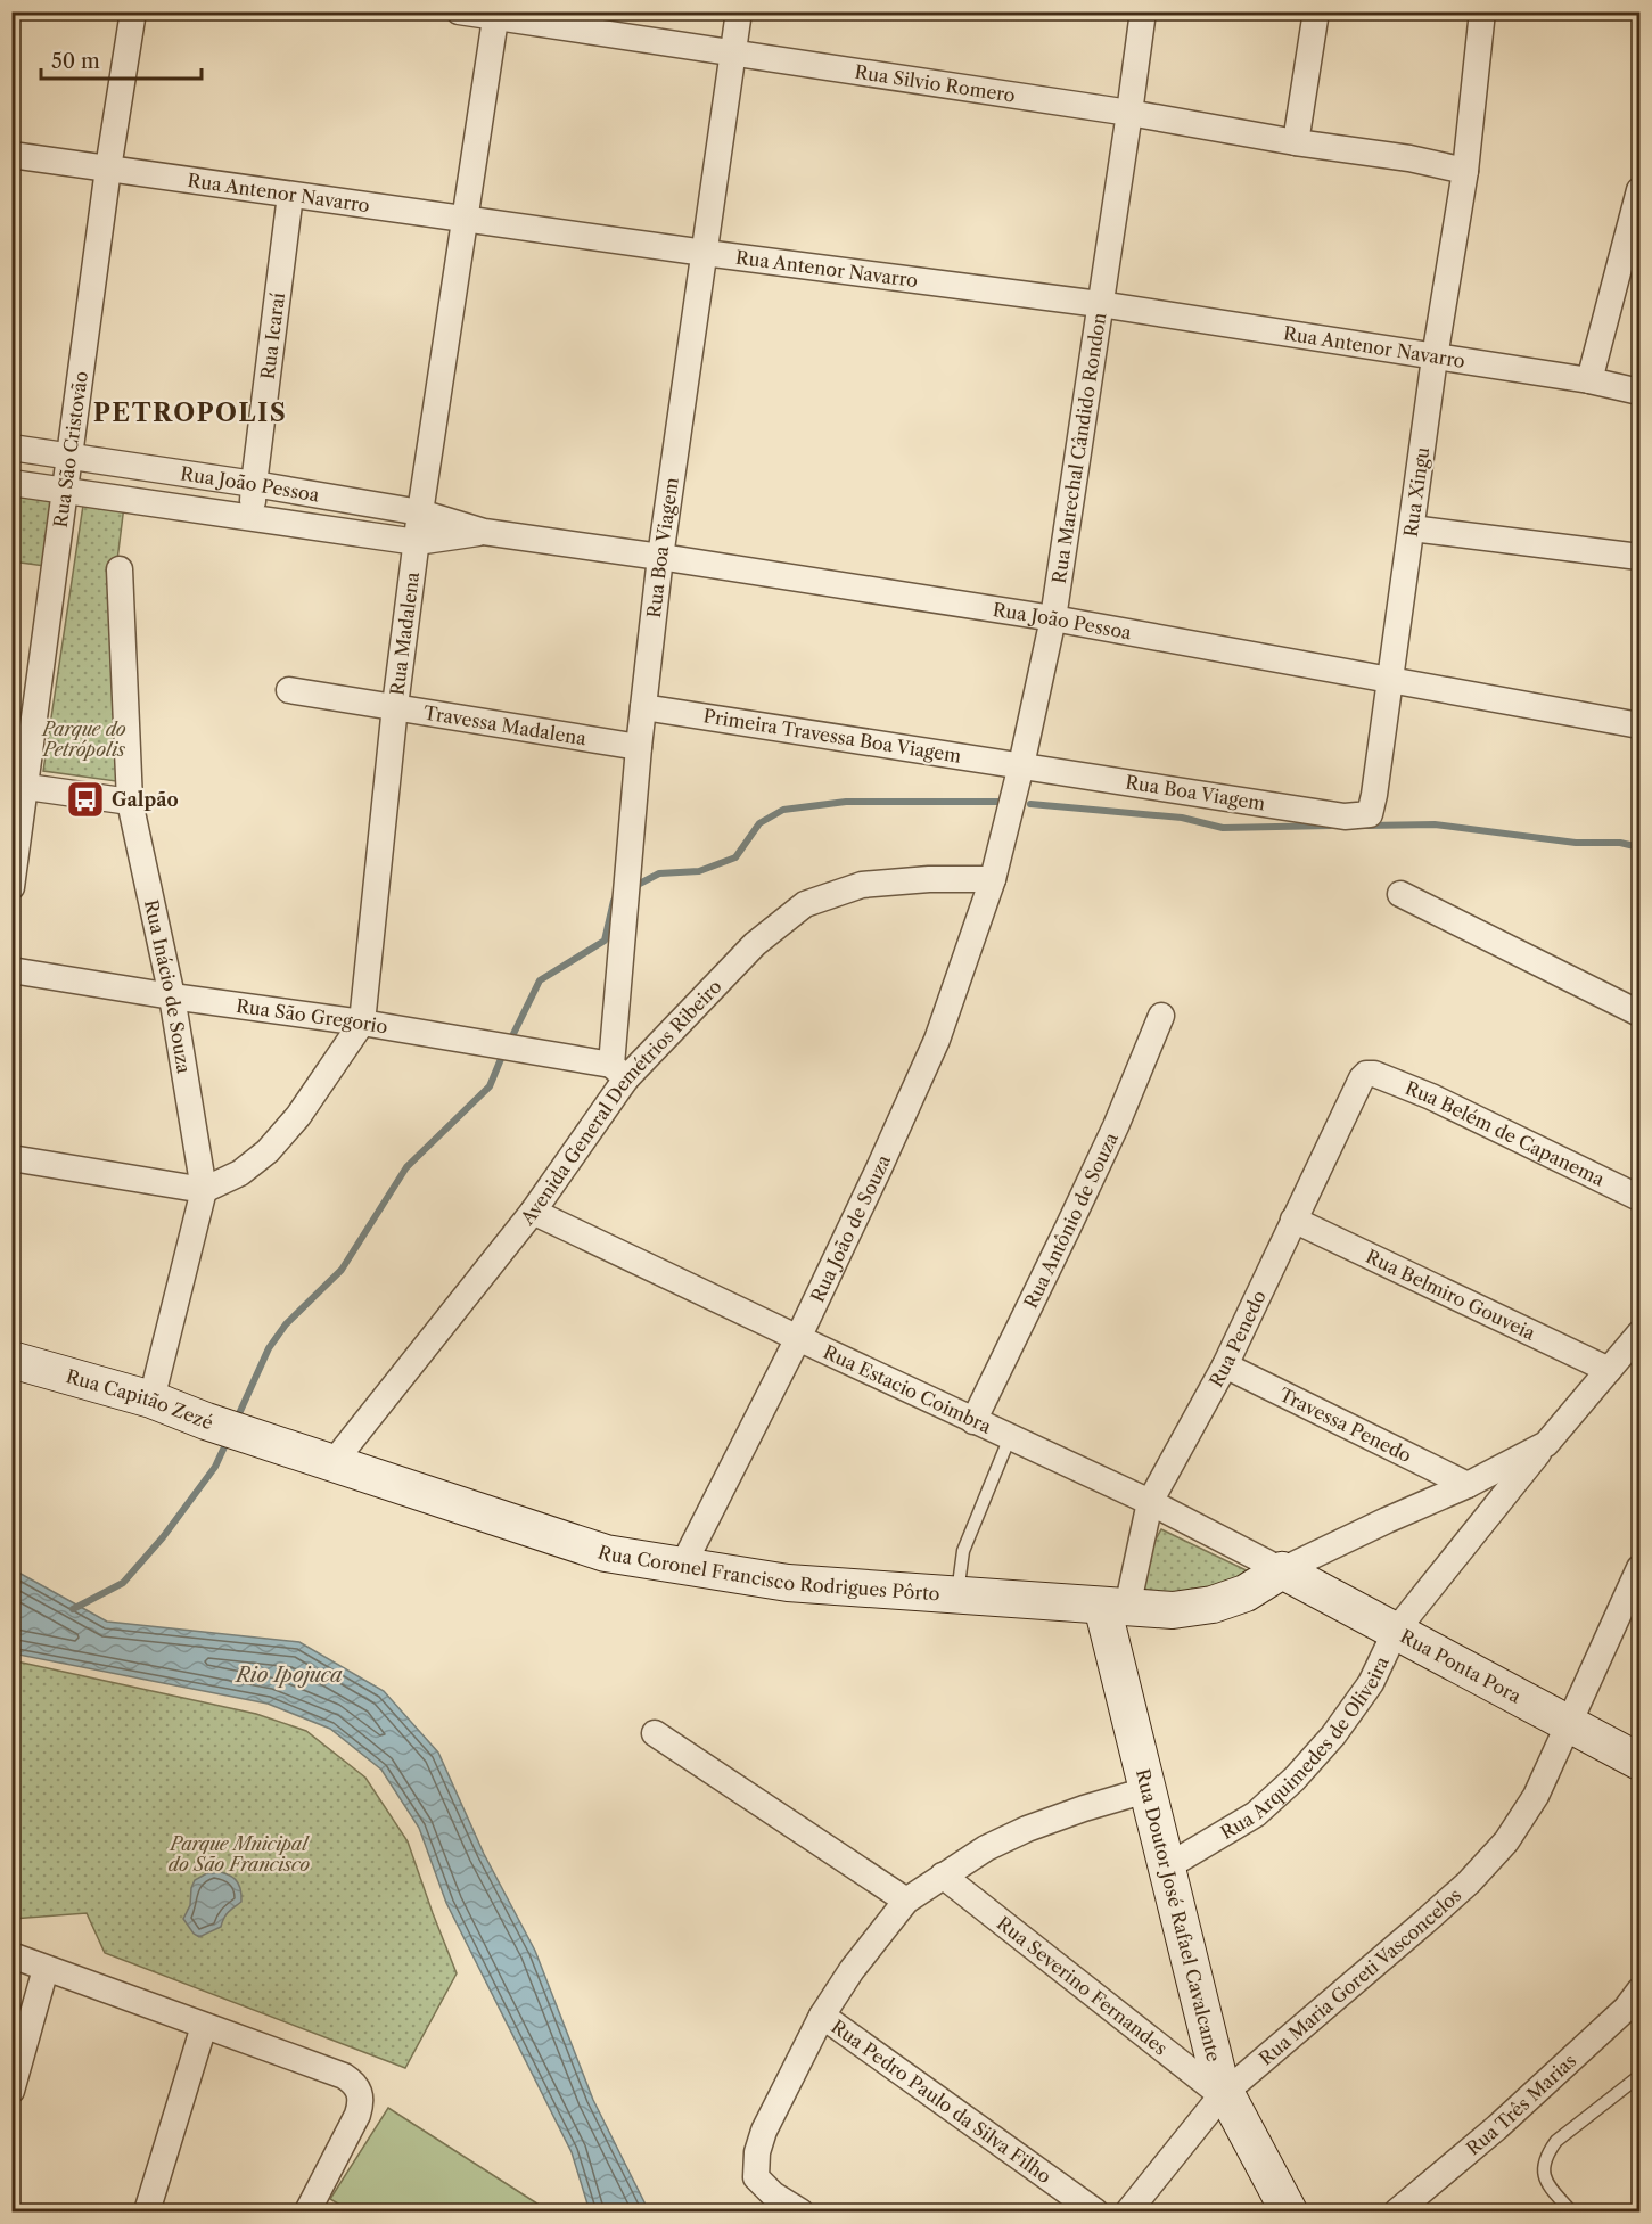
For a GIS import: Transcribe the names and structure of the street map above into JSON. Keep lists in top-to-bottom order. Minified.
{"streets":{"street":["Rua Silvio Romero","Rua Antenor Navarro","Rua Icaraí","Rua Marechal Cândido Rondon","Rua São Cristovão","Rua João Pessoa","Rua Xingu","Rua Boa Viagem","Rua Madalena","Travessa Madalena","Primeira Travessa Boa Viagem","Rua Inácio de Souza","Rua São Gregorio","Avenida General Demétrios Ribeiro","Rua Belém de Capanema","Rua Antônio de Souza","Rua João de Souza","Rua Belmiro Gouveia","Rua Penedo","Rua Estacio Coimbra","Rua Capitão Zezé","Travessa Penedo","Rua Coronel Francisco Rodrigues Pôrto","Rua Ponta Pora","Rua Arquimedes de Oliveira","Rua Doutor José Rafael Cavalcante","Rua Maria Goreti Vasconcelos","Rua Severino Fernandes","Rua Pedro Paulo da Silva Filho","Rua Três Marias"]},"crossings":[["Rua Silvio Romero","Rua Marechal Cândido Rondon"],["Rua Silvio Romero","Rua Xingu"],["Rua Silvio Romero","Rua Boa Viagem"],["Rua Silvio Romero","Rua Madalena"],["Rua Antenor Navarro","Rua Icaraí"],["Rua Antenor Navarro","Rua Marechal Cândido Rondon"],["Rua Antenor Navarro","Rua São Cristovão"],["Rua Antenor Navarro","Rua Xingu"],["Rua Antenor Navarro","Rua Boa Viagem"],["Rua Antenor Navarro","Rua Madalena"],["Rua Icaraí","Rua João Pessoa"],["Rua Marechal Cândido Rondon","Rua João Pessoa"],["Rua Marechal Cândido Rondon","Rua Boa Viagem"],["Rua Marechal Cândido Rondon","Primeira Travessa Boa Viagem"],["Rua Marechal Cândido Rondon","Avenida General Demétrios Ribeiro"],["Rua Marechal Cândido Rondon","Rua João de Souza"],["Rua São Cristovão","Rua João Pessoa"],["Rua João Pessoa","Rua Xingu"],["Rua João Pessoa","Rua Boa Viagem"],["Rua João Pessoa","Rua Madalena"],["Rua Xingu","Rua Boa Viagem"],["Rua Boa Viagem","Travessa Madalena"],["Rua Boa Viagem","Primeira Travessa Boa Viagem"],["Rua Boa Viagem","Rua São Gregorio"],["Rua Boa Viagem","Avenida General Demétrios Ribeiro"],["Rua Madalena","Travessa Madalena"],["Rua Madalena","Rua Inácio de Souza"],["Rua Madalena","Rua São Gregorio"],["Rua Inácio de Souza","Rua São Gregorio"],["Rua Inácio de Souza","Rua Capitão Zezé"],["Rua São Gregorio","Avenida General Demétrios Ribeiro"],["Avenida General Demétrios Ribeiro","Rua João de Souza"],["Avenida General Demétrios Ribeiro","Rua Estacio Coimbra"],["Avenida General Demétrios Ribeiro","Rua Coronel Francisco Rodrigues Pôrto"],["Rua Belém de Capanema","Rua Penedo"],["Rua Antônio de Souza","Rua Estacio Coimbra"],["Rua João de Souza","Rua Estacio Coimbra"],["Rua João de Souza","Rua Coronel Francisco Rodrigues Pôrto"],["Rua Belmiro Gouveia","Rua Penedo"],["Rua Belmiro Gouveia","Rua Arquimedes de Oliveira"],["Rua Penedo","Rua Estacio Coimbra"],["Rua Penedo","Travessa Penedo"],["Rua Penedo","Rua Coronel Francisco Rodrigues Pôrto"],["Rua Penedo","Rua Doutor José Rafael Cavalcante"],["Rua Estacio Coimbra","Rua Coronel Francisco Rodrigues Pôrto"],["Rua Estacio Coimbra","Rua Ponta Pora"],["Rua Estacio Coimbra","Rua Arquimedes de Oliveira"],["Rua Capitão Zezé","Rua Coronel Francisco Rodrigues Pôrto"],["Travessa Penedo","Rua Arquimedes de Oliveira"],["Rua Coronel Francisco Rodrigues Pôrto","Rua Ponta Pora"],["Rua Coronel Francisco Rodrigues Pôrto","Rua Arquimedes de Oliveira"],["Rua Coronel Francisco Rodrigues Pôrto","Rua Doutor José Rafael Cavalcante"],["Rua Ponta Pora","Rua Arquimedes de Oliveira"],["Rua Ponta Pora","Rua Maria Goreti Vasconcelos"],["Rua Arquimedes de Oliveira","Rua Doutor José Rafael Cavalcante"],["Rua Doutor José Rafael Cavalcante","Rua Maria Goreti Vasconcelos"],["Rua Doutor José Rafael Cavalcante","Rua Severino Fernandes"],["Rua Maria Goreti Vasconcelos","Rua Severino Fernandes"]],"districts":["PETROPOLIS"],"water":["Rio Ipojuca"],"parks":["Parque do Petrópolis","Parque Mnicipal do São Francisco"],"places":{"bus stop":["Galpão"]},"scale_bar":"50 m"}
